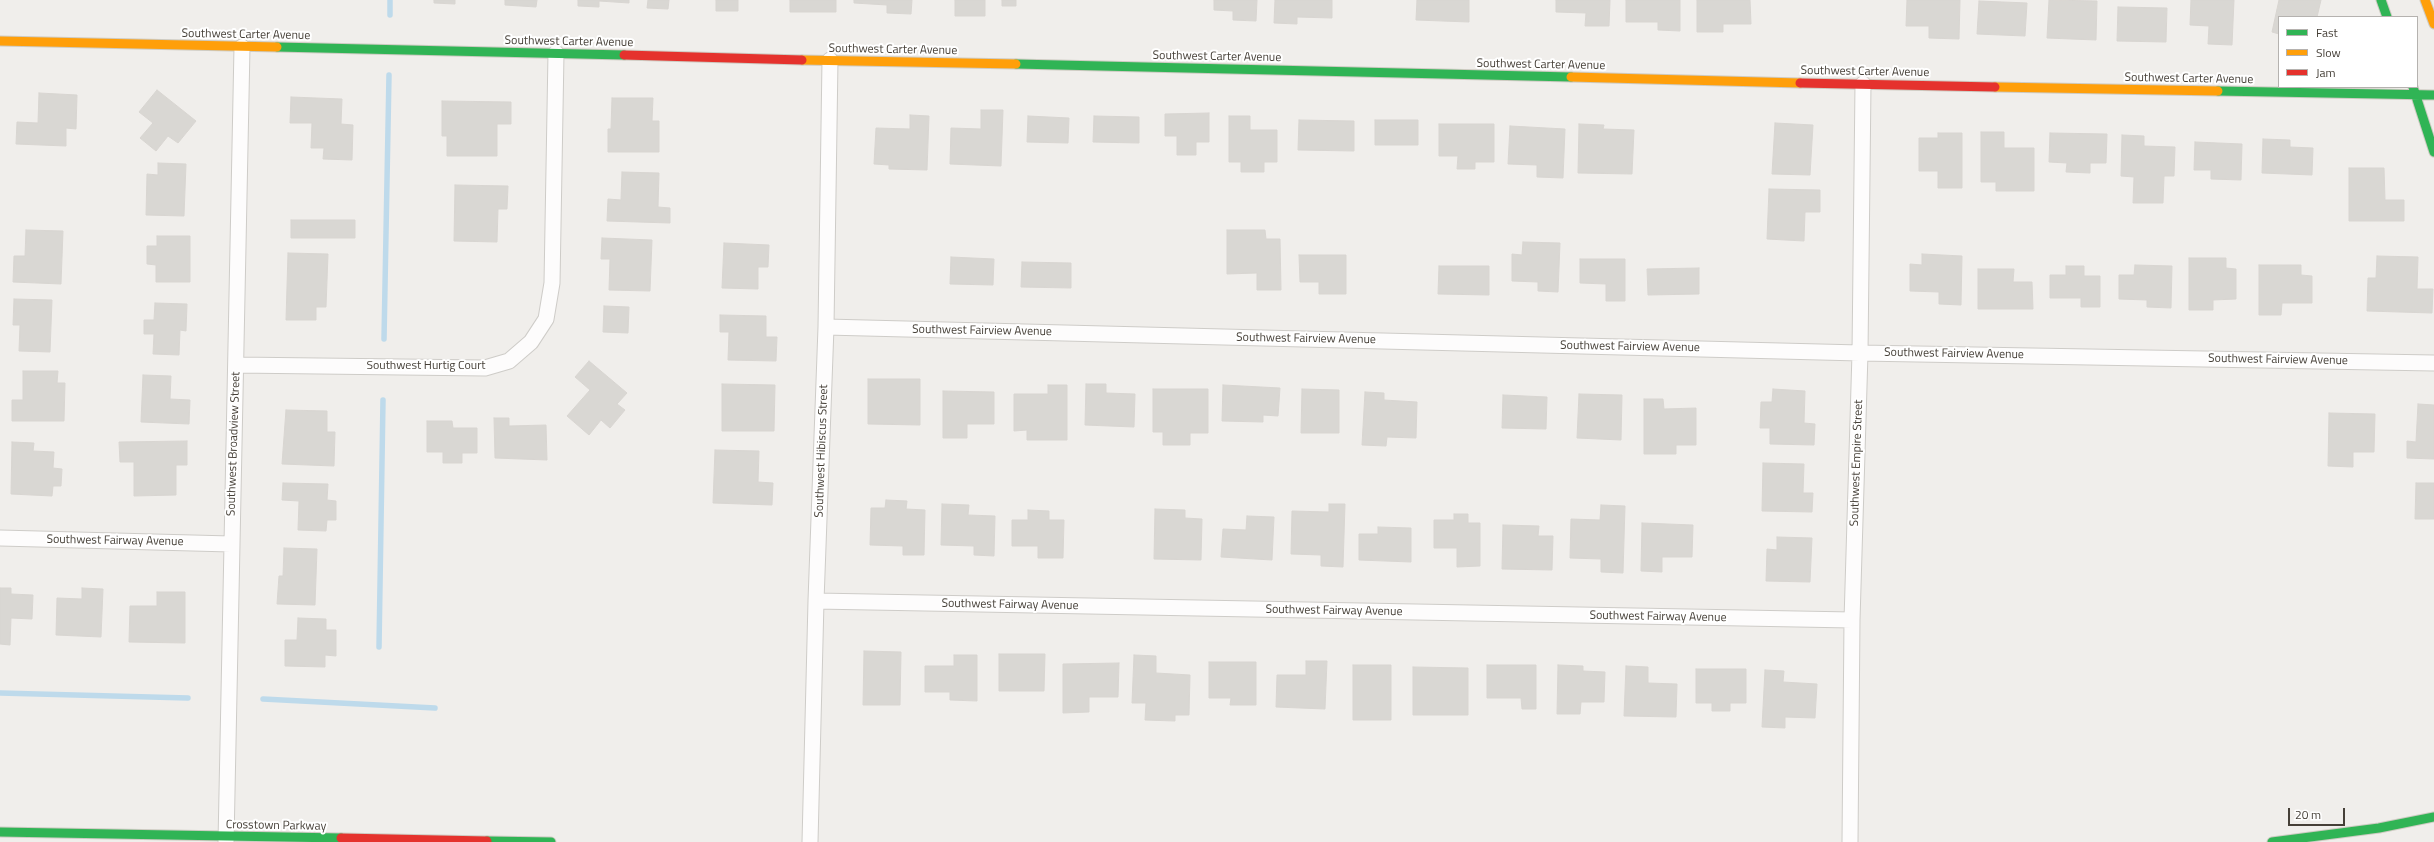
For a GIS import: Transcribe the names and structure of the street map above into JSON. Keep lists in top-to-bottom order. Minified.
{"streets":{"street":["Southwest Carter Avenue","Southwest Fairview Avenue","Southwest Hurtig Court","Southwest Broadview Street","Southwest Hibiscus Street","Southwest Empire Street","Southwest Fairway Avenue","Crosstown Parkway"]},"crossings":[["Southwest Carter Avenue","Southwest Hurtig Court"],["Southwest Carter Avenue","Southwest Broadview Street"],["Southwest Carter Avenue","Southwest Hibiscus Street"],["Southwest Carter Avenue","Southwest Empire Street"],["Southwest Fairview Avenue","Southwest Hibiscus Street"],["Southwest Fairview Avenue","Southwest Empire Street"],["Southwest Hurtig Court","Southwest Broadview Street"],["Southwest Broadview Street","Southwest Fairway Avenue"],["Southwest Broadview Street","Crosstown Parkway"],["Southwest Hibiscus Street","Southwest Fairway Avenue"],["Southwest Empire Street","Southwest Fairway Avenue"]],"legend":["Fast","Slow","Jam"],"scale_bar":"20 m"}
